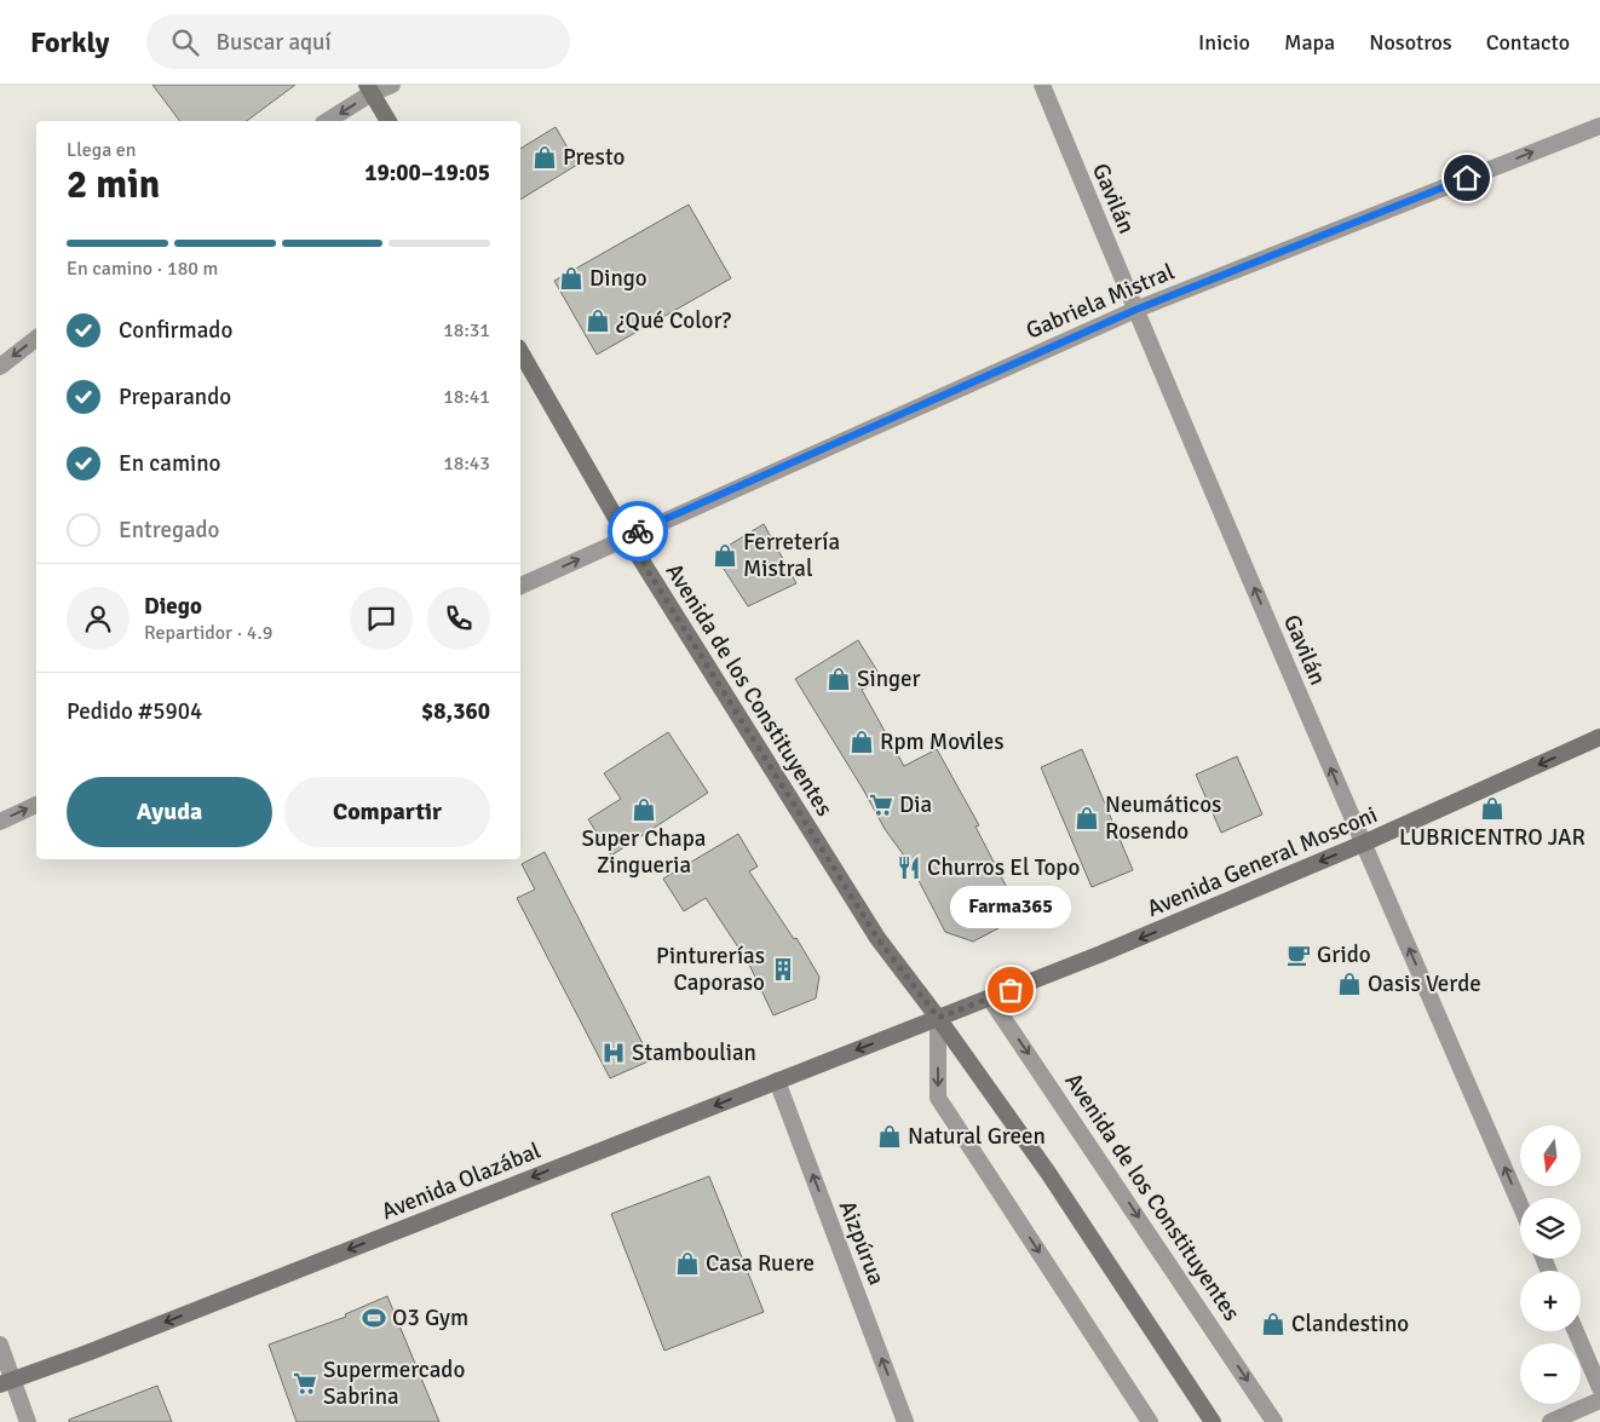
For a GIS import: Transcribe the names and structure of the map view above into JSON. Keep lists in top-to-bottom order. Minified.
{"streets":{"main road":["Avenida de los Constituyentes","Avenida General Mosconi","Avenida Olazábal"],"street":["Gavilán","Gabriela Mistral","Aizpúrua"]},"crossings":[["Gavilán","Gabriela Mistral"],["Gavilán","Avenida General Mosconi"],["Gabriela Mistral","Avenida de los Constituyentes"],["Avenida de los Constituyentes","Avenida General Mosconi"],["Avenida de los Constituyentes","Avenida Olazábal"],["Avenida General Mosconi","Avenida Olazábal"],["Avenida Olazábal","Aizpúrua"]],"one_way":["Gavilán","Gabriela Mistral","Avenida General Mosconi","Avenida Olazábal","Aizpúrua"],"places":{"shop":["Presto","Dingo","¿Qué Color?","Ferretería Mistral","Singer","Rpm Moviles","LUBRICENTRO JAR","Super Chapa Zingueria","Neumáticos Rosendo","Oasis Verde","Natural Green","Casa Ruere","Clandestino"],"supermarket":["Dia","Supermercado Sabrina"],"restaurant":["Churros El Topo"],"cafe":["Grido"],"building":["Pinturerías Caporaso"],"other":["Farma365"],"hospital":["Stamboulian"],"sports":["O3 Gym"]},"north":"bottom","page":{"header":"Forkly","search":"Buscar aquí","nav":["Inicio","Mapa","Nosotros","Contacto"],"heading":["2 min","Llega en","19:00–19:05"],"panel":["Diego","Repartidor · 4.9","Pedido #5904","$8,360"],"bar":"En camino · 180 m","list":[["Confirmado","18:31"],["Preparando","18:41"],["En camino","18:43"],"Entregado"],"buttons":["Ayuda","Compartir"],"bubble":"Farma365","map_buttons":["+","−"]}}
